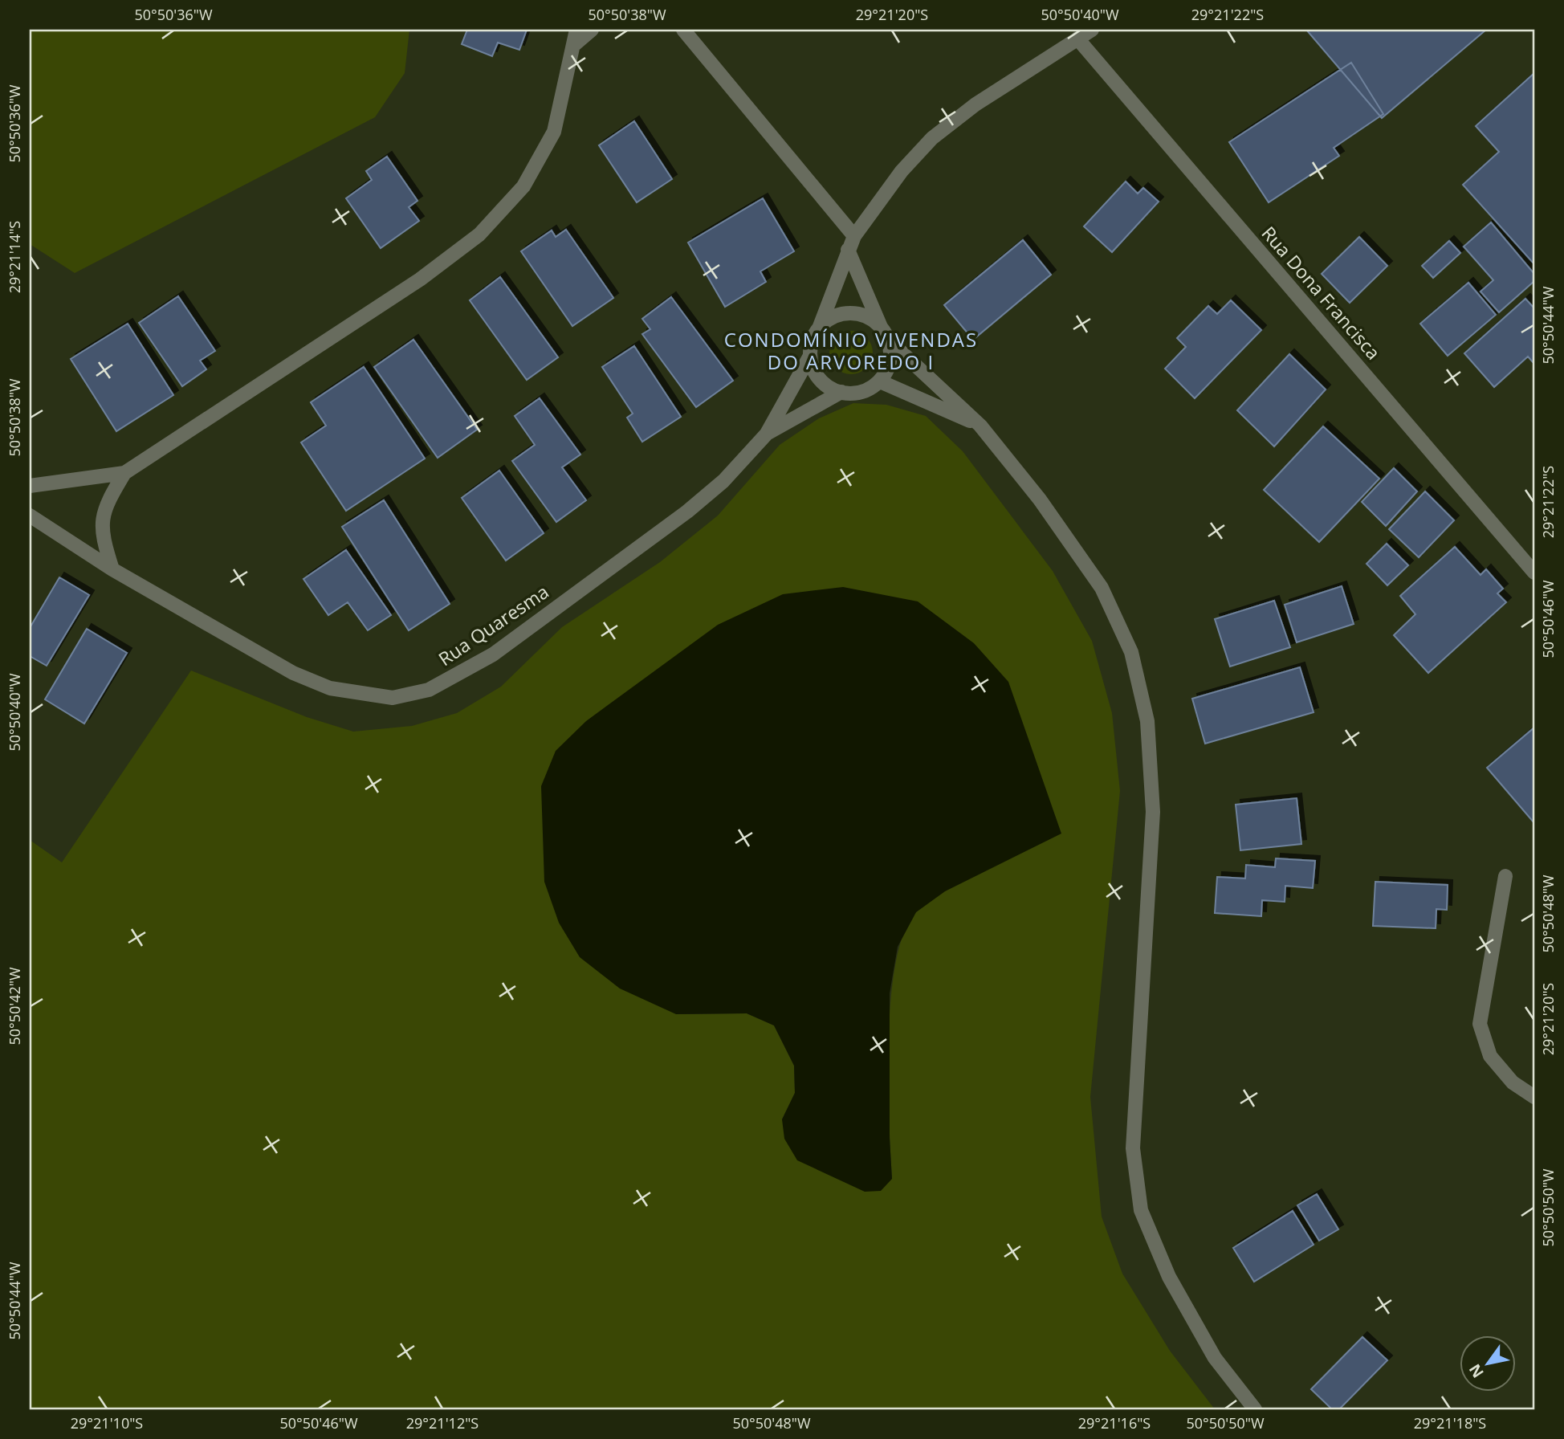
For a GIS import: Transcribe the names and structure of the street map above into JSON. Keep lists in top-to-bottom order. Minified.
{"streets":{"street":["Rua Dona Francisca","Rua Quaresma"]},"districts":["CONDOMÍNIO VIVENDAS DO ARVOREDO I"],"north":"bottom left","coordinates":["50°50'36\"W","50°50'38\"W","29°21'20\"S","50°50'40\"W","29°21'22\"S","29°21'14\"S","50°50'44\"W","50°50'46\"W","50°50'48\"W","50°50'42\"W","50°50'50\"W","29°21'10\"S","29°21'12\"S","29°21'16\"S","29°21'18\"S"]}
